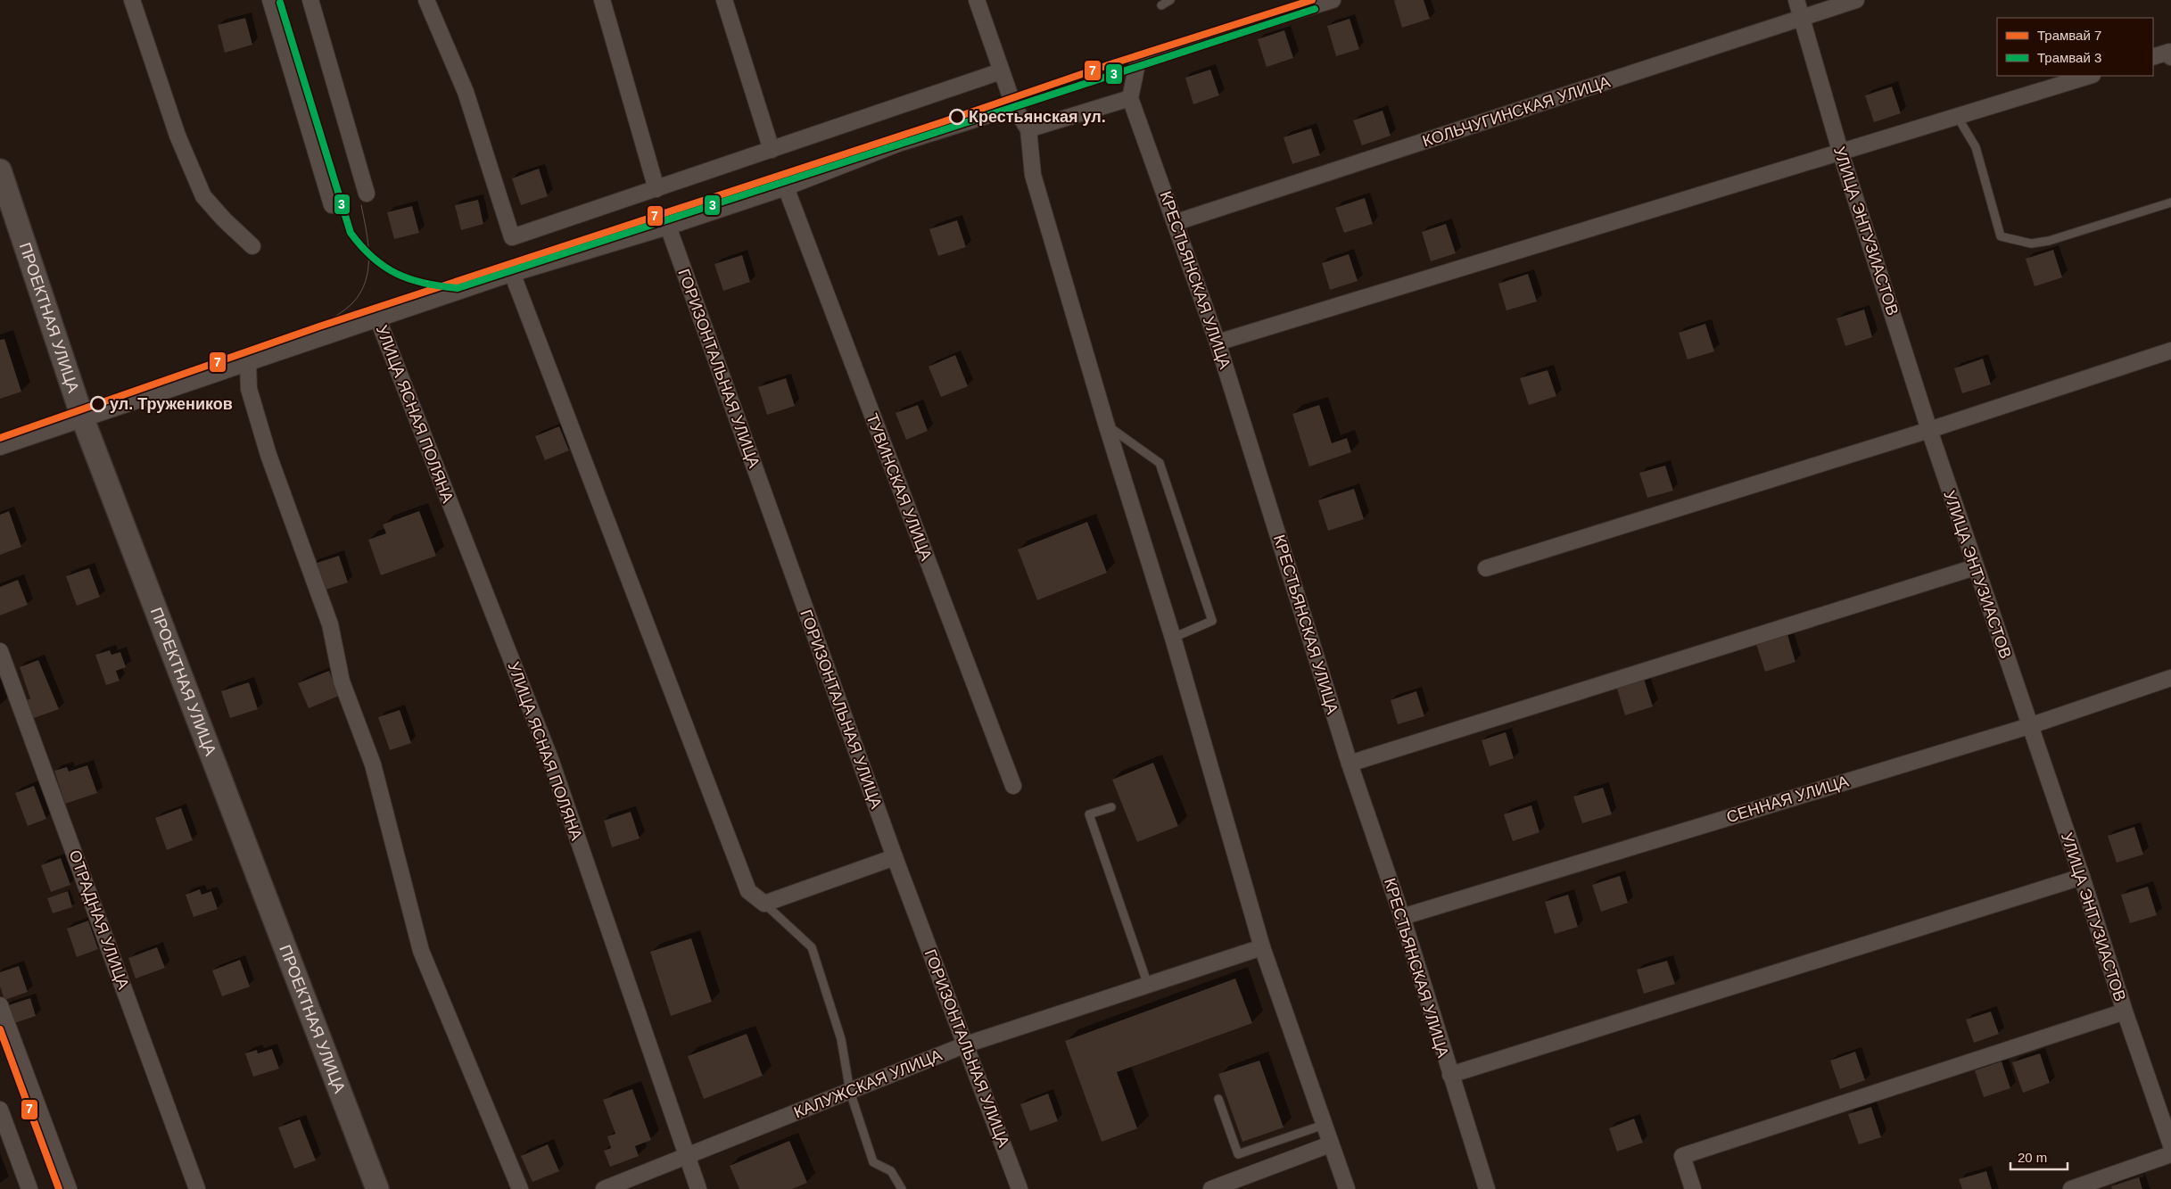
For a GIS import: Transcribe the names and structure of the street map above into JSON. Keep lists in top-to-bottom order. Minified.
{"streets":{"main road":["ПРОЕКТНАЯ УЛИЦА"],"street":["КОЛЬЧУГИНСКАЯ УЛИЦА","УЛИЦА ЭНТУЗИАСТОВ","КРЕСТЬЯНСКАЯ УЛИЦА","ГОРИЗОНТАЛЬНАЯ УЛИЦА","УЛИЦА ЯСНАЯ ПОЛЯНА","ТУВИНСКАЯ УЛИЦА","СЕННАЯ УЛИЦА","ОТРАДНАЯ УЛИЦА","КАЛУЖСКАЯ УЛИЦА"]},"crossings":[["КОЛЬЧУГИНСКАЯ УЛИЦА","УЛИЦА ЭНТУЗИАСТОВ"],["КОЛЬЧУГИНСКАЯ УЛИЦА","КРЕСТЬЯНСКАЯ УЛИЦА"],["УЛИЦА ЭНТУЗИАСТОВ","СЕННАЯ УЛИЦА"],["КРЕСТЬЯНСКАЯ УЛИЦА","СЕННАЯ УЛИЦА"],["ГОРИЗОНТАЛЬНАЯ УЛИЦА","КАЛУЖСКАЯ УЛИЦА"],["УЛИЦА ЯСНАЯ ПОЛЯНА","КАЛУЖСКАЯ УЛИЦА"]],"places":["Крестьянская ул.","ул. Тружеников"],"lines":["tram line 7","tram line 3"],"legend":["Трамвай 7","Трамвай 3"],"scale_bar":"20 m"}
